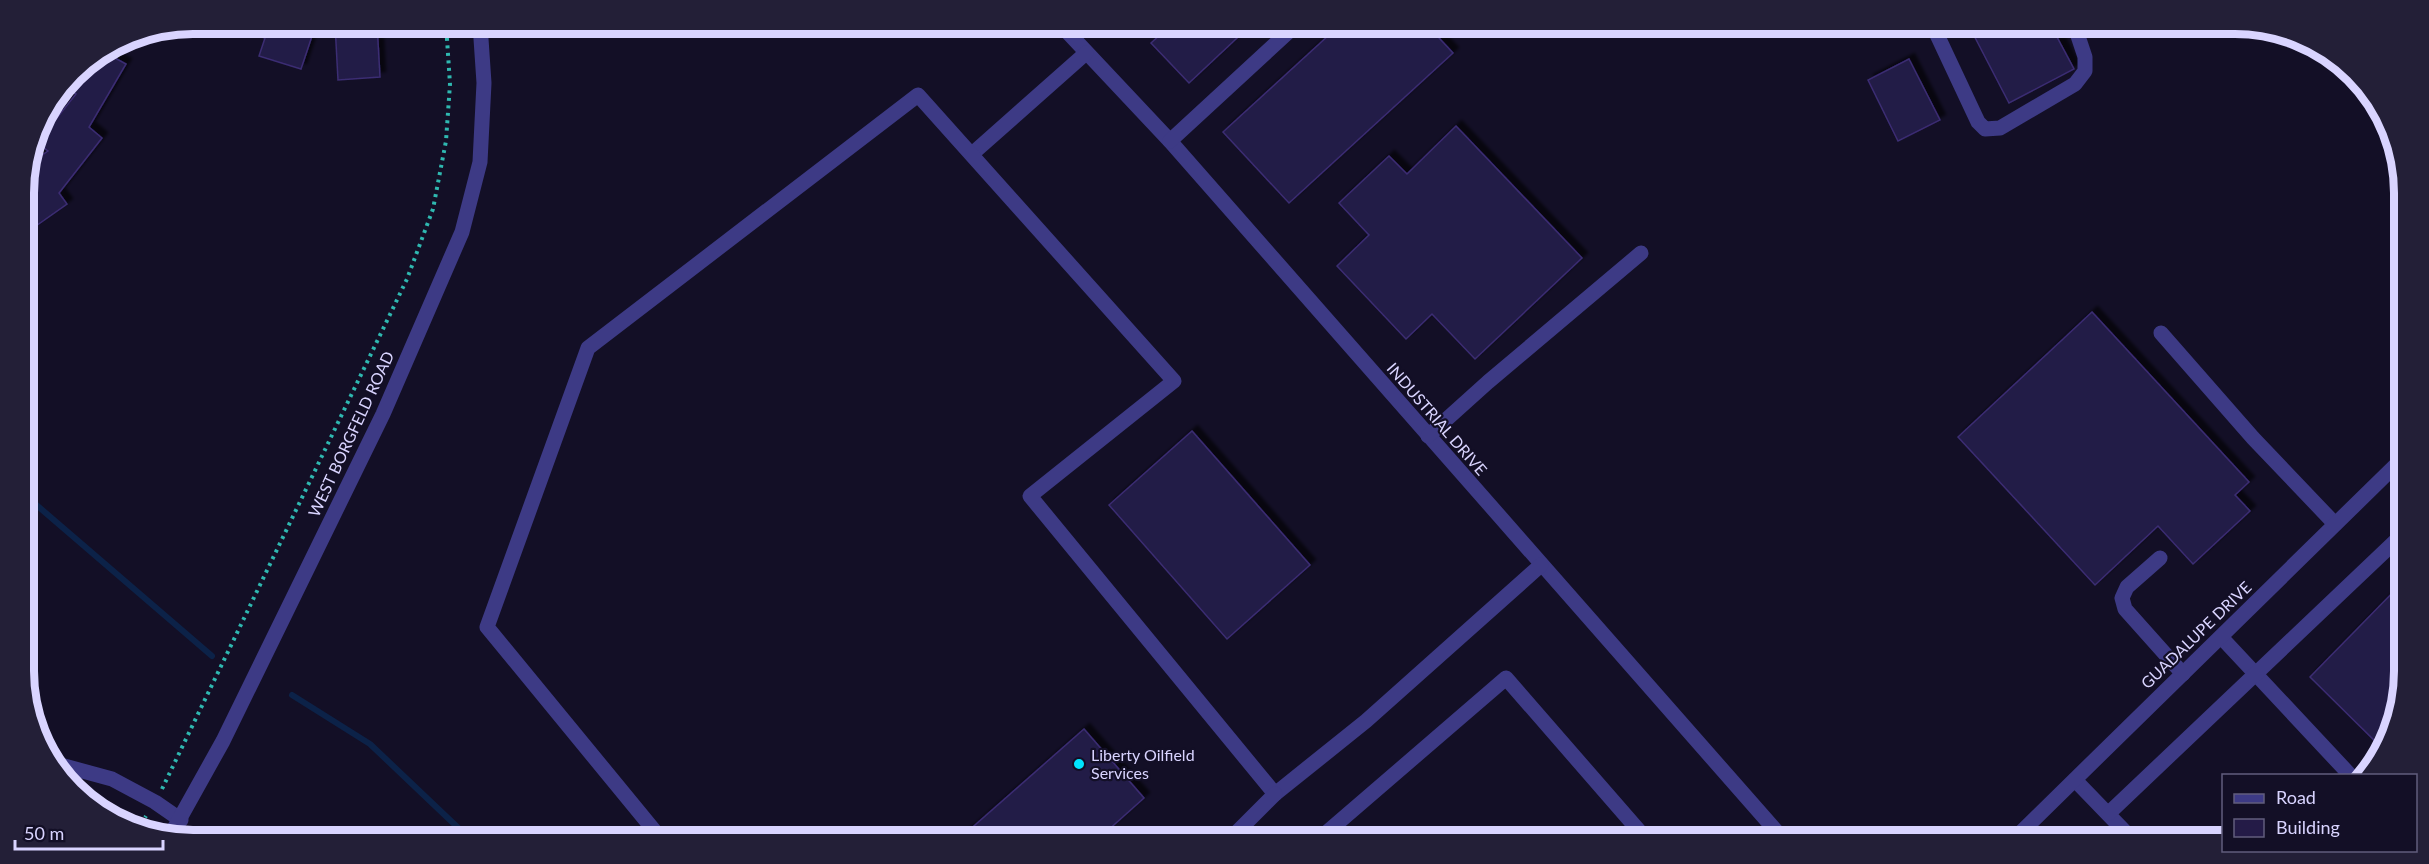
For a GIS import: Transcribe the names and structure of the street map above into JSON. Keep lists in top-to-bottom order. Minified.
{"streets":{"street":["INDUSTRIAL DRIVE","WEST BORGFELD ROAD","GUADALUPE DRIVE"]},"places":["Liberty Oilfield Services"],"legend":["Road","Building"],"scale_bar":"50 m"}
